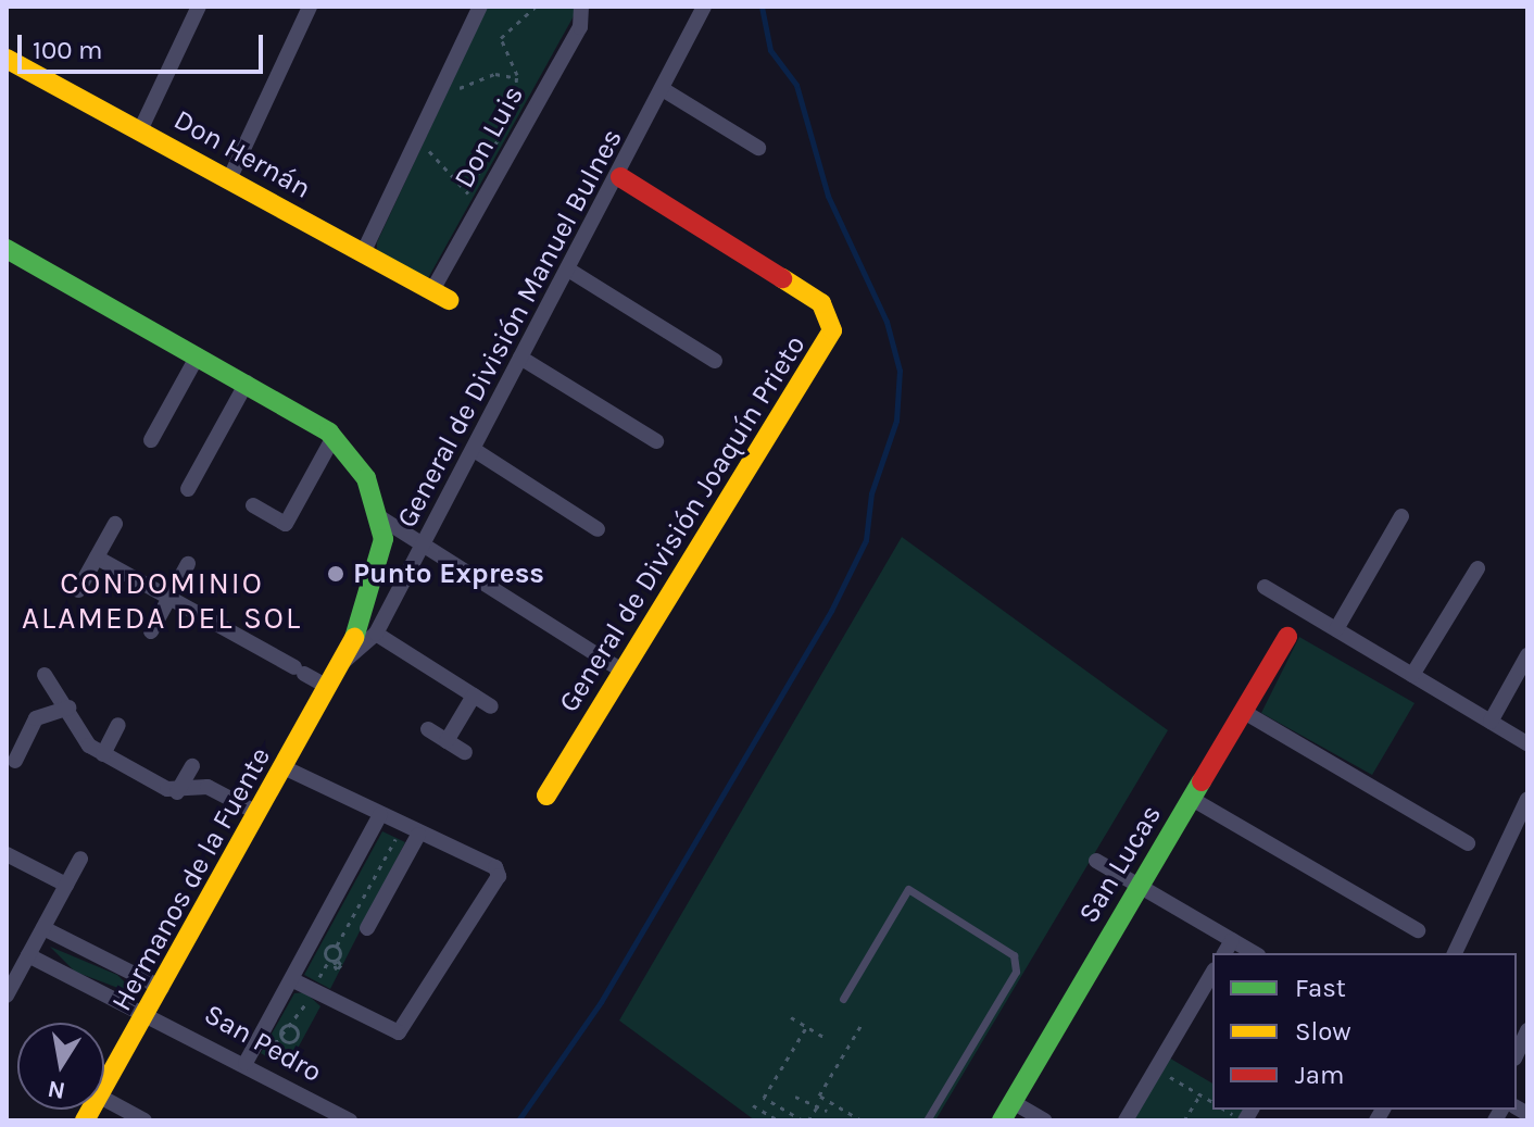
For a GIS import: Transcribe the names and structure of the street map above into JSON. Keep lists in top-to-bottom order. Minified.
{"streets":{"street":["Don Luis","Don Hernán","General de División Manuel Bulnes","General de División Joaquín Prieto","San Lucas","Hermanos de la Fuente","San Pedro"]},"crossings":[["Don Luis","Don Hernán"],["General de División Manuel Bulnes","General de División Joaquín Prieto"],["General de División Manuel Bulnes","Hermanos de la Fuente"],["Hermanos de la Fuente","San Pedro"]],"districts":["CONDOMINIO ALAMEDA DEL SOL"],"places":["Punto Express"],"legend":["Fast","Slow","Jam"],"scale_bar":"100 m","north":"bottom"}
